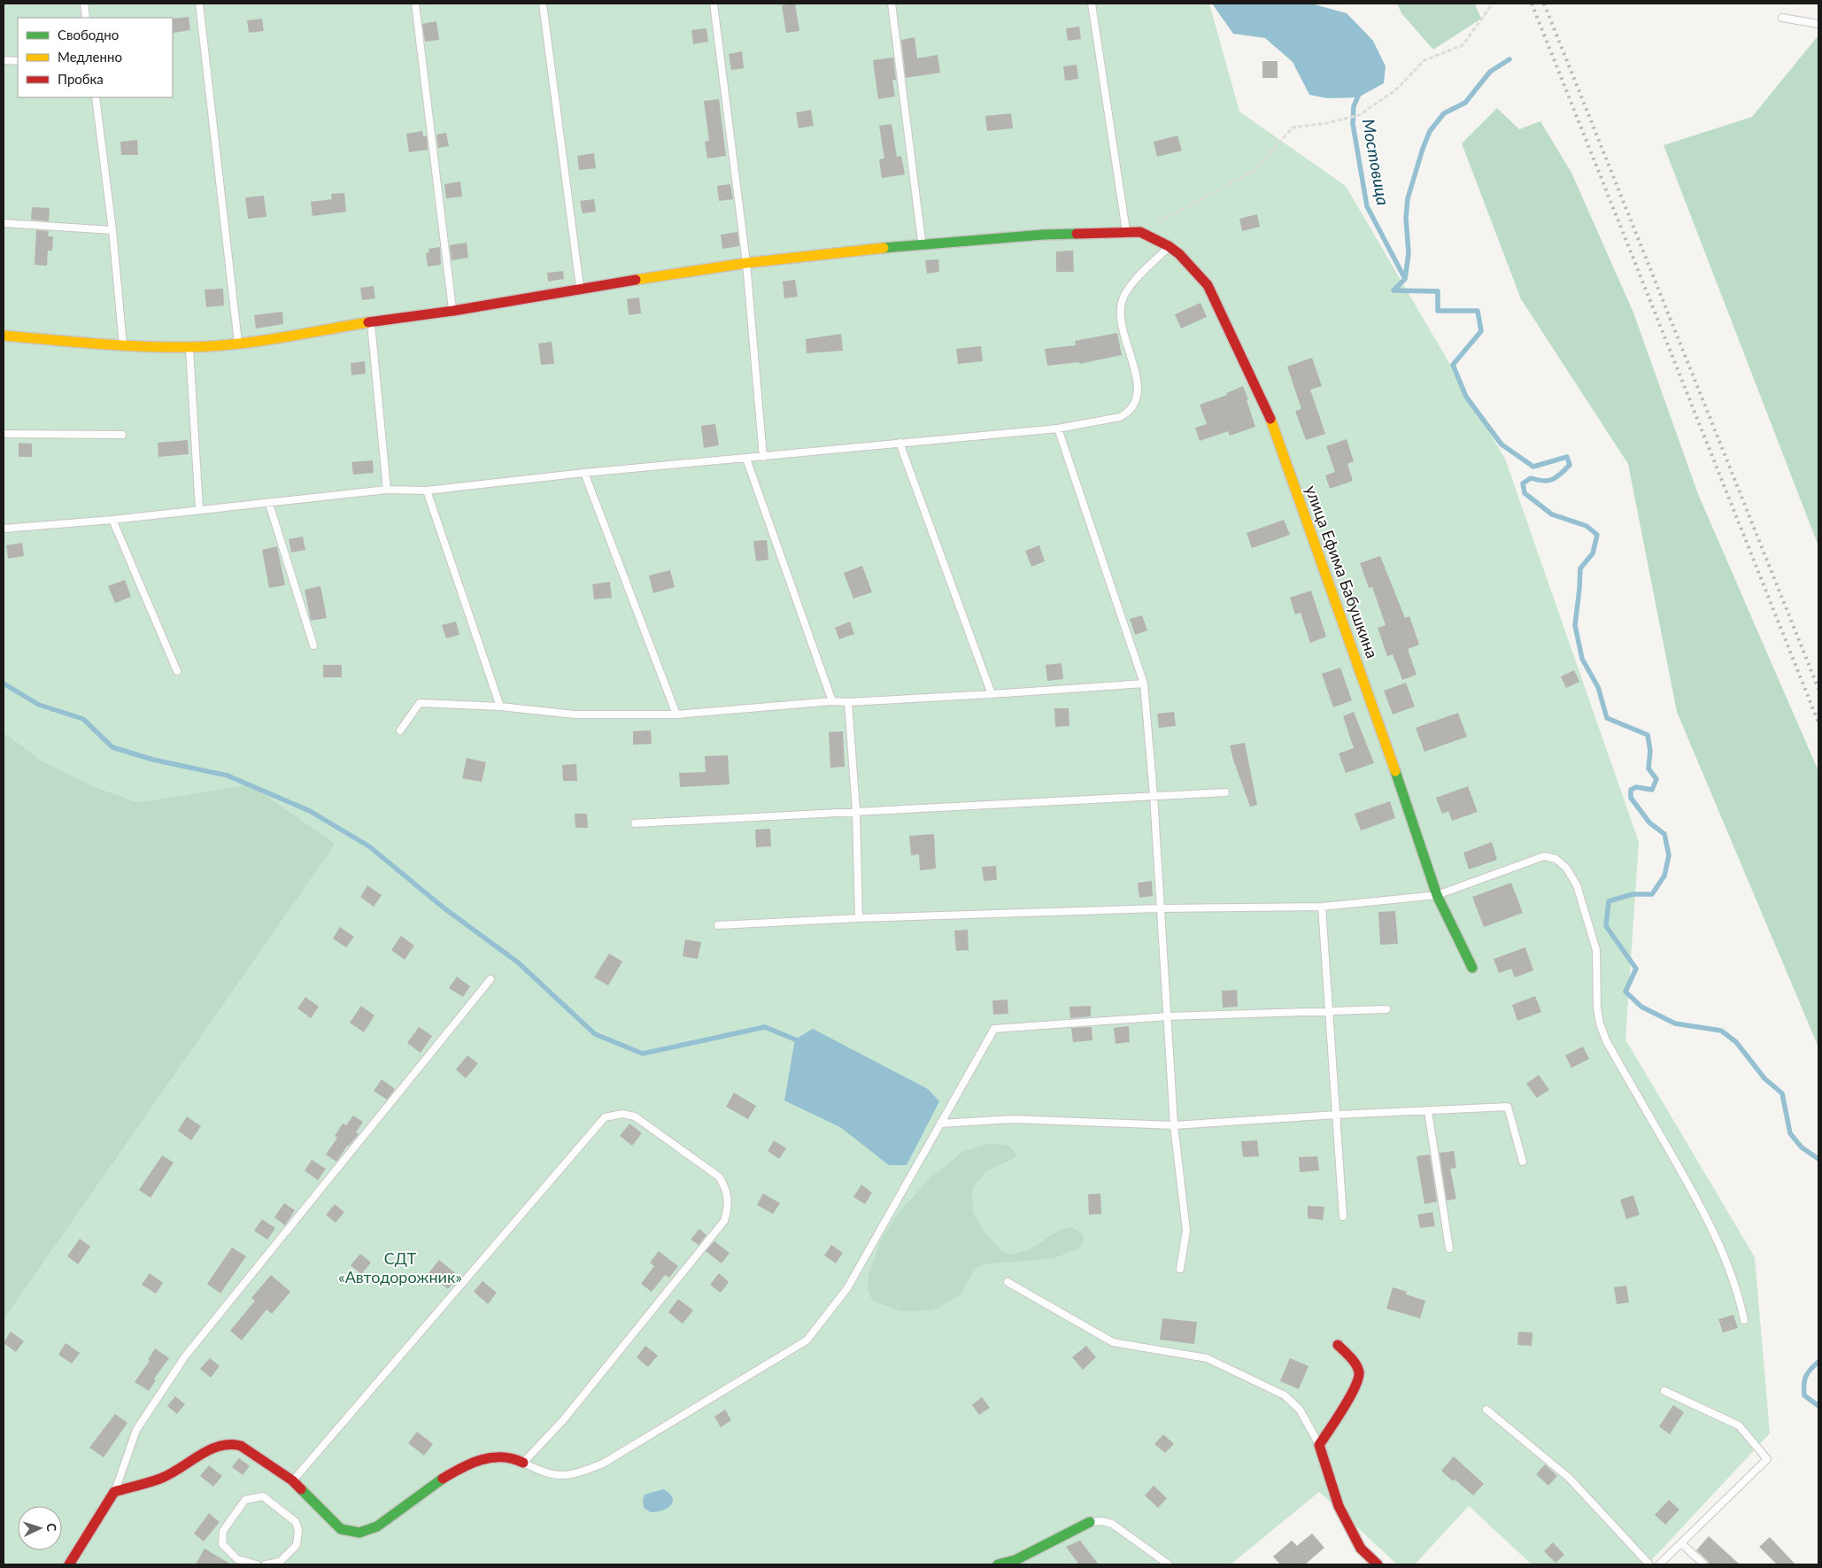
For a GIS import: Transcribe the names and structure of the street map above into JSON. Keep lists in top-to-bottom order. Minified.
{"streets":{"street":["улица Ефима Бабушкина"]},"water":["Мостовица"],"parks":["СДТ «Автодорожник»"],"legend":["Свободно","Медленно","Пробка"],"north":"right"}
